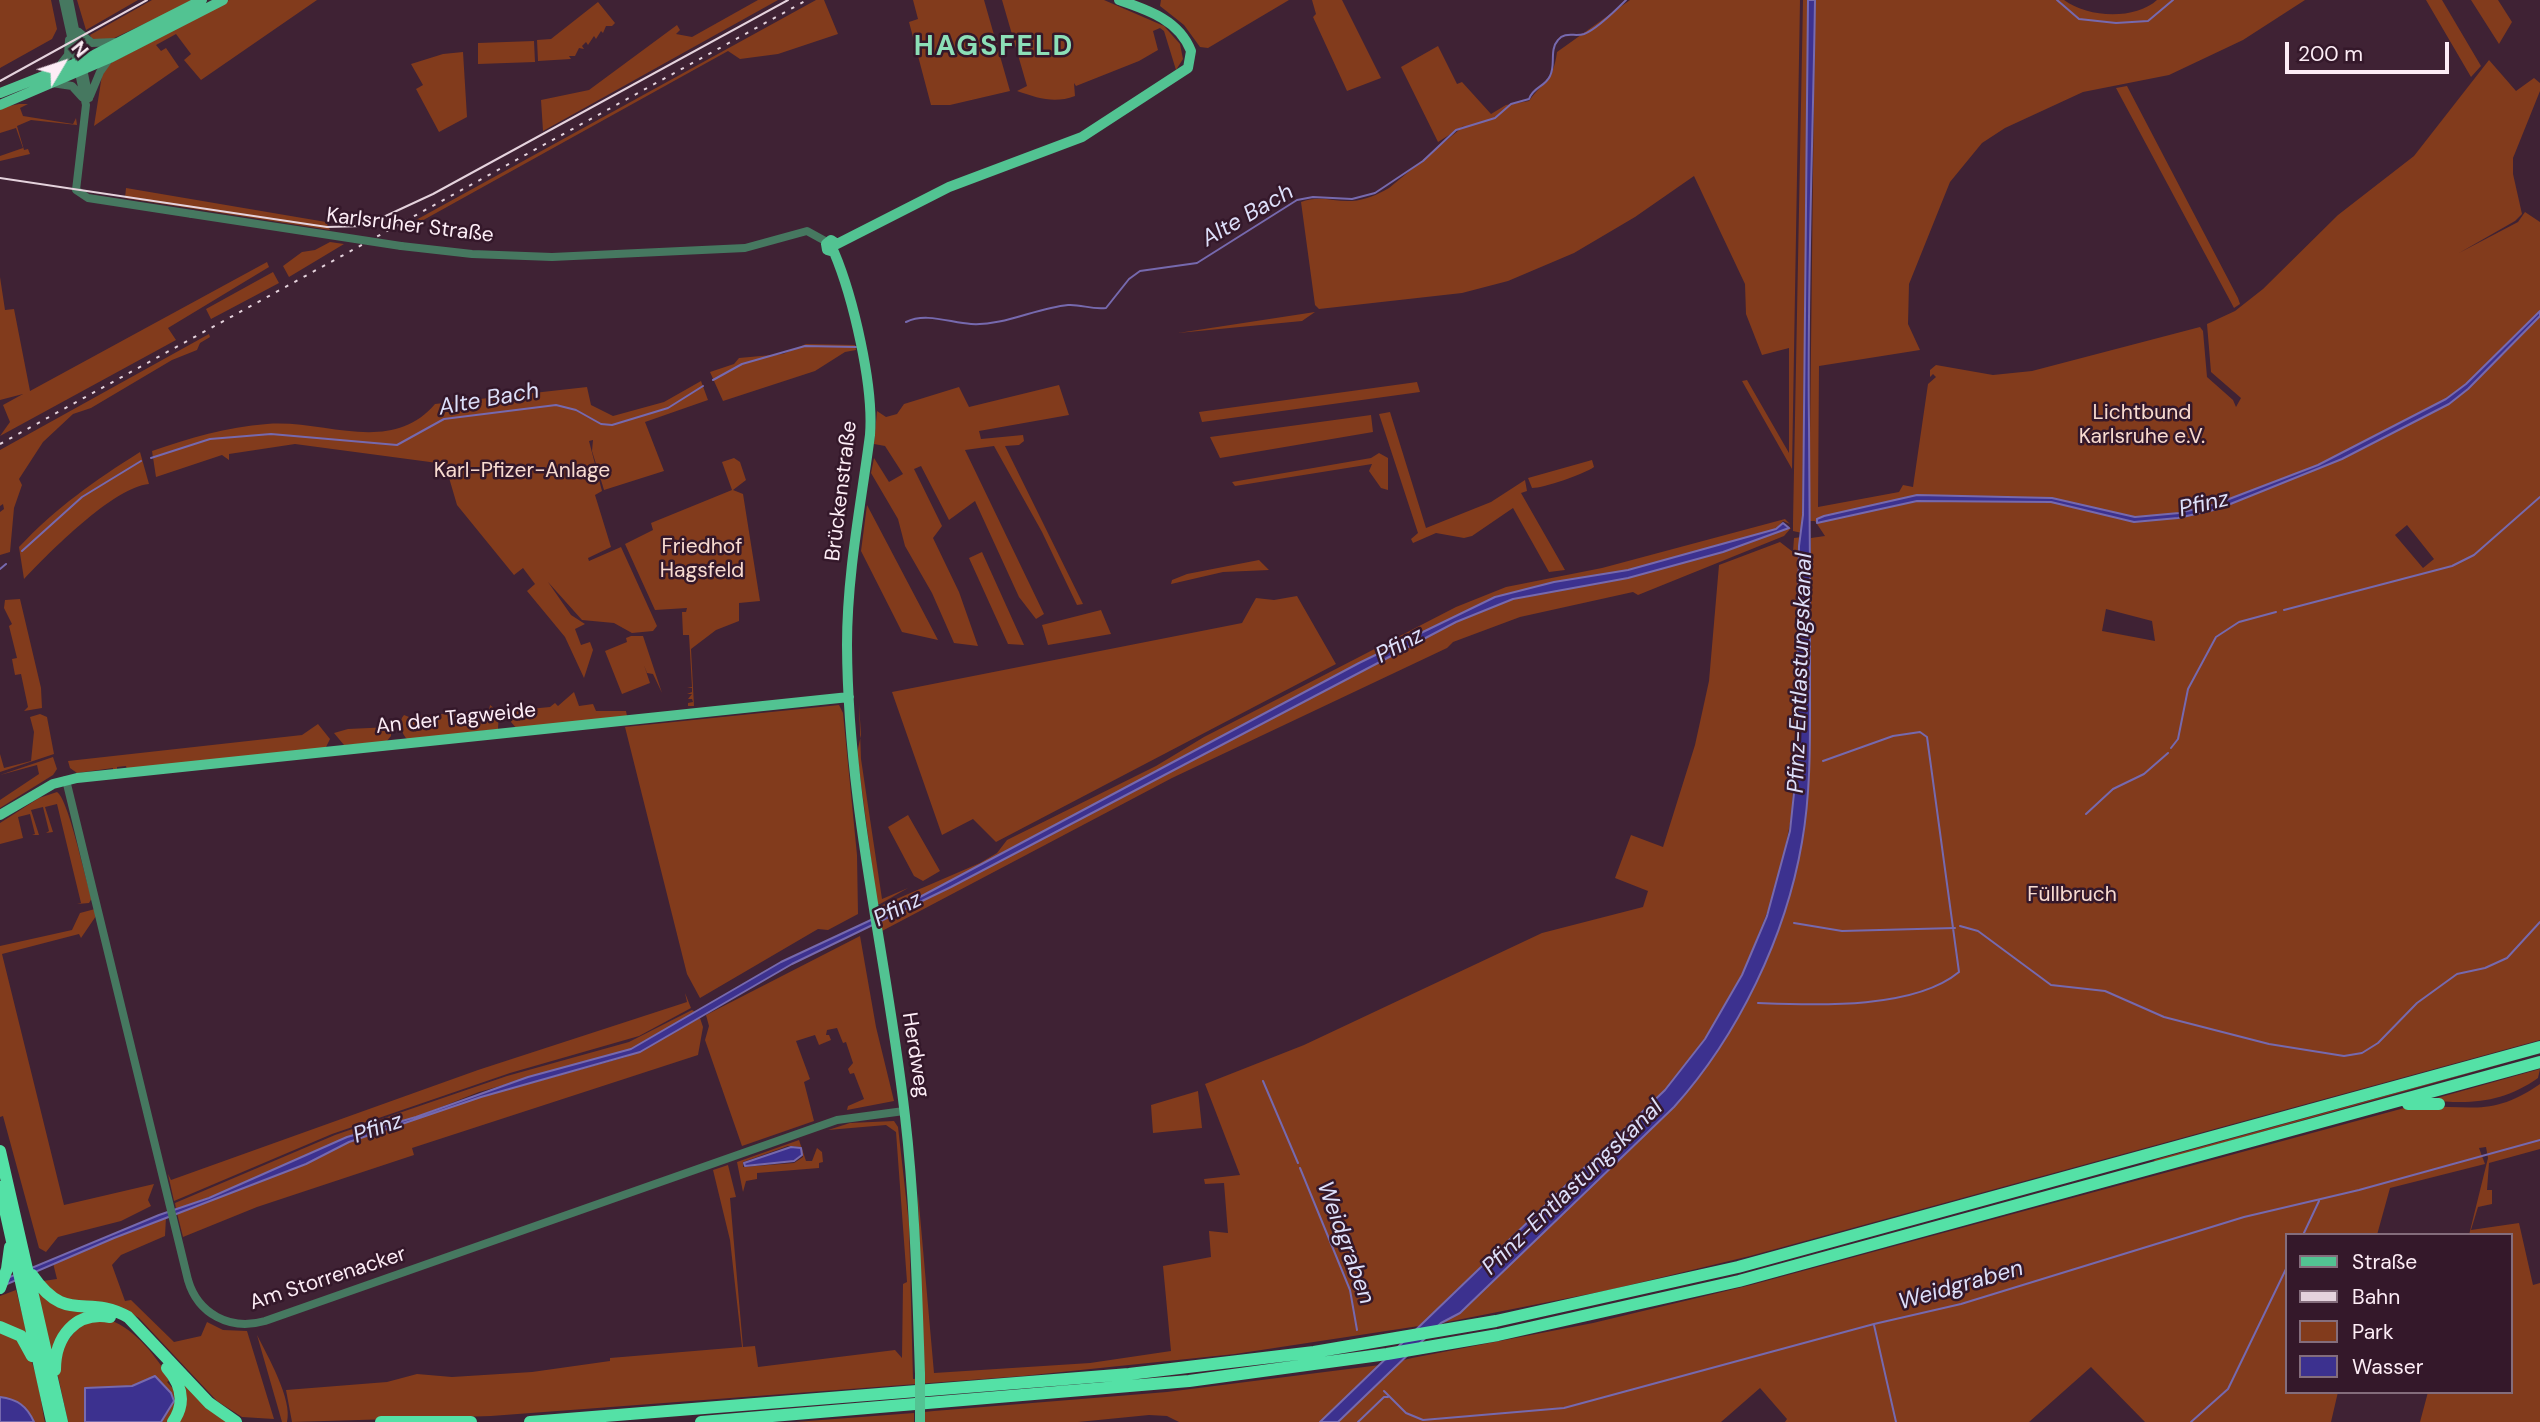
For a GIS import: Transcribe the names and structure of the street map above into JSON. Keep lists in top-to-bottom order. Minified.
{"streets":{"main road":["Brückenstraße","An der Tagweide","Herdweg"],"street":["Karlsruher Straße","Am Storrenacker"]},"crossings":[["Karlsruher Straße","Brückenstraße"],["Brückenstraße","An der Tagweide"],["Brückenstraße","Herdweg"],["An der Tagweide","Herdweg"],["An der Tagweide","Am Storrenacker"],["Herdweg","Am Storrenacker"]],"districts":["HAGSFELD"],"water":["Alte Bach","Pfinz","Pfinz-Entlastungskanal","Weidgraben"],"parks":["Lichtbund Karlsruhe e.V.","Karl-Pfizer-Anlage","Friedhof Hagsfeld","Füllbruch"],"legend":["Straße","Bahn","Park","Wasser"],"scale_bar":"200 m","north":"top right"}
